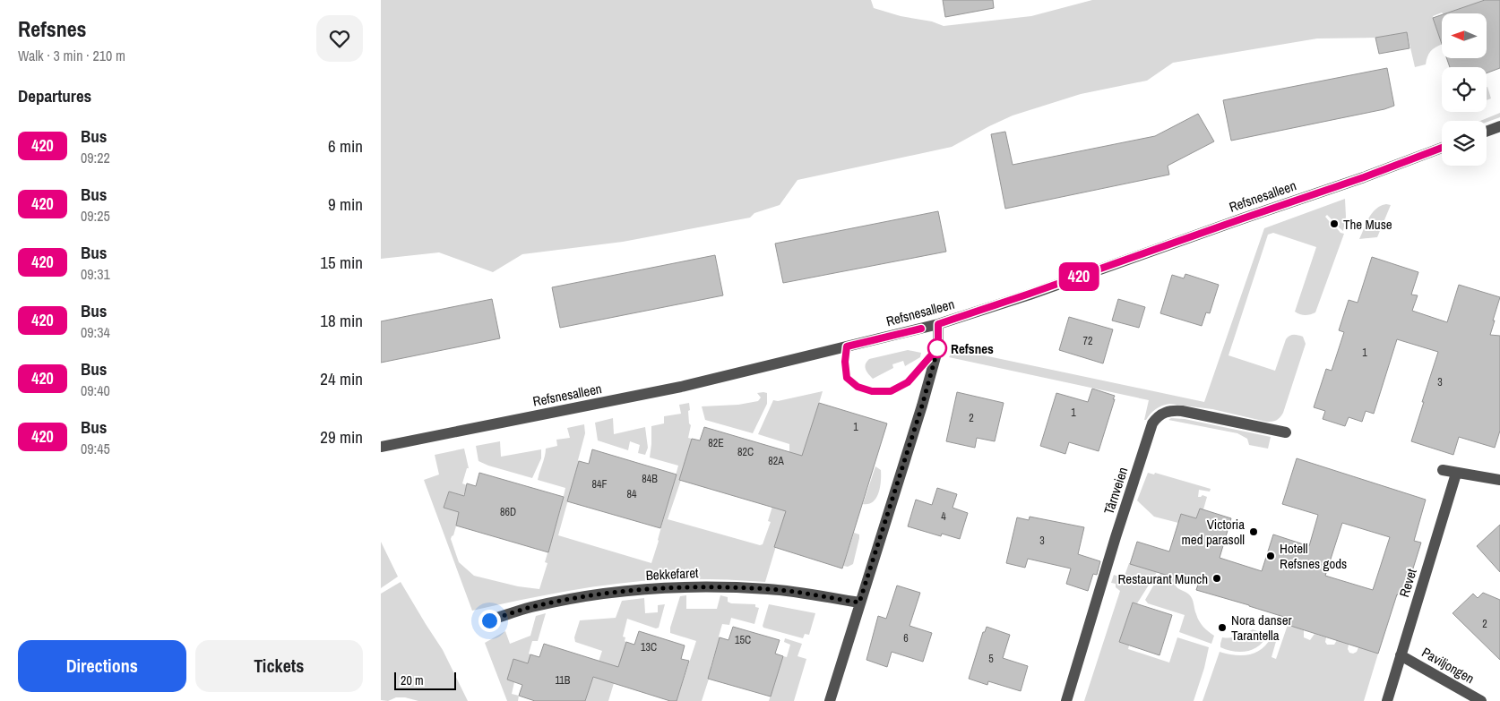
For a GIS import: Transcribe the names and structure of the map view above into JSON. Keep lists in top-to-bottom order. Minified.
{"streets":{"street":["Refsnesalleen","Tårnveien","Bekkefaret","Revet","Paviljongen"]},"crossings":[["Revet","Paviljongen"]],"places":["The Muse","Refsnes","Victoria med parasoll","Hotell Refsnes gods","Restaurant Munch","Nora danser Tarantella"],"lines":["bus line 420"],"house_numbers":["72","1","3","1","2","1","82E","82C","82A","84B","84F","84","86D","4","3","2","6","15C","13C","5","11B"],"scale_bar":"20 m","north":"left","page":{"heading":[["Refsnes","Walk · 3 min · 210 m"],"Departures"],"on_map":"420","list":[{"mark":"420","name":"Bus","note":"09:22","value":"6 min"},{"mark":"420","name":"Bus","note":"09:25","value":"9 min"},{"mark":"420","name":"Bus","note":"09:31","value":"15 min"},{"mark":"420","name":"Bus","note":"09:34","value":"18 min"},{"mark":"420","name":"Bus","note":"09:40","value":"24 min"},{"mark":"420","name":"Bus","note":"09:45","value":"29 min"}],"buttons":["Directions","Tickets"],"scale":"20 m"}}
